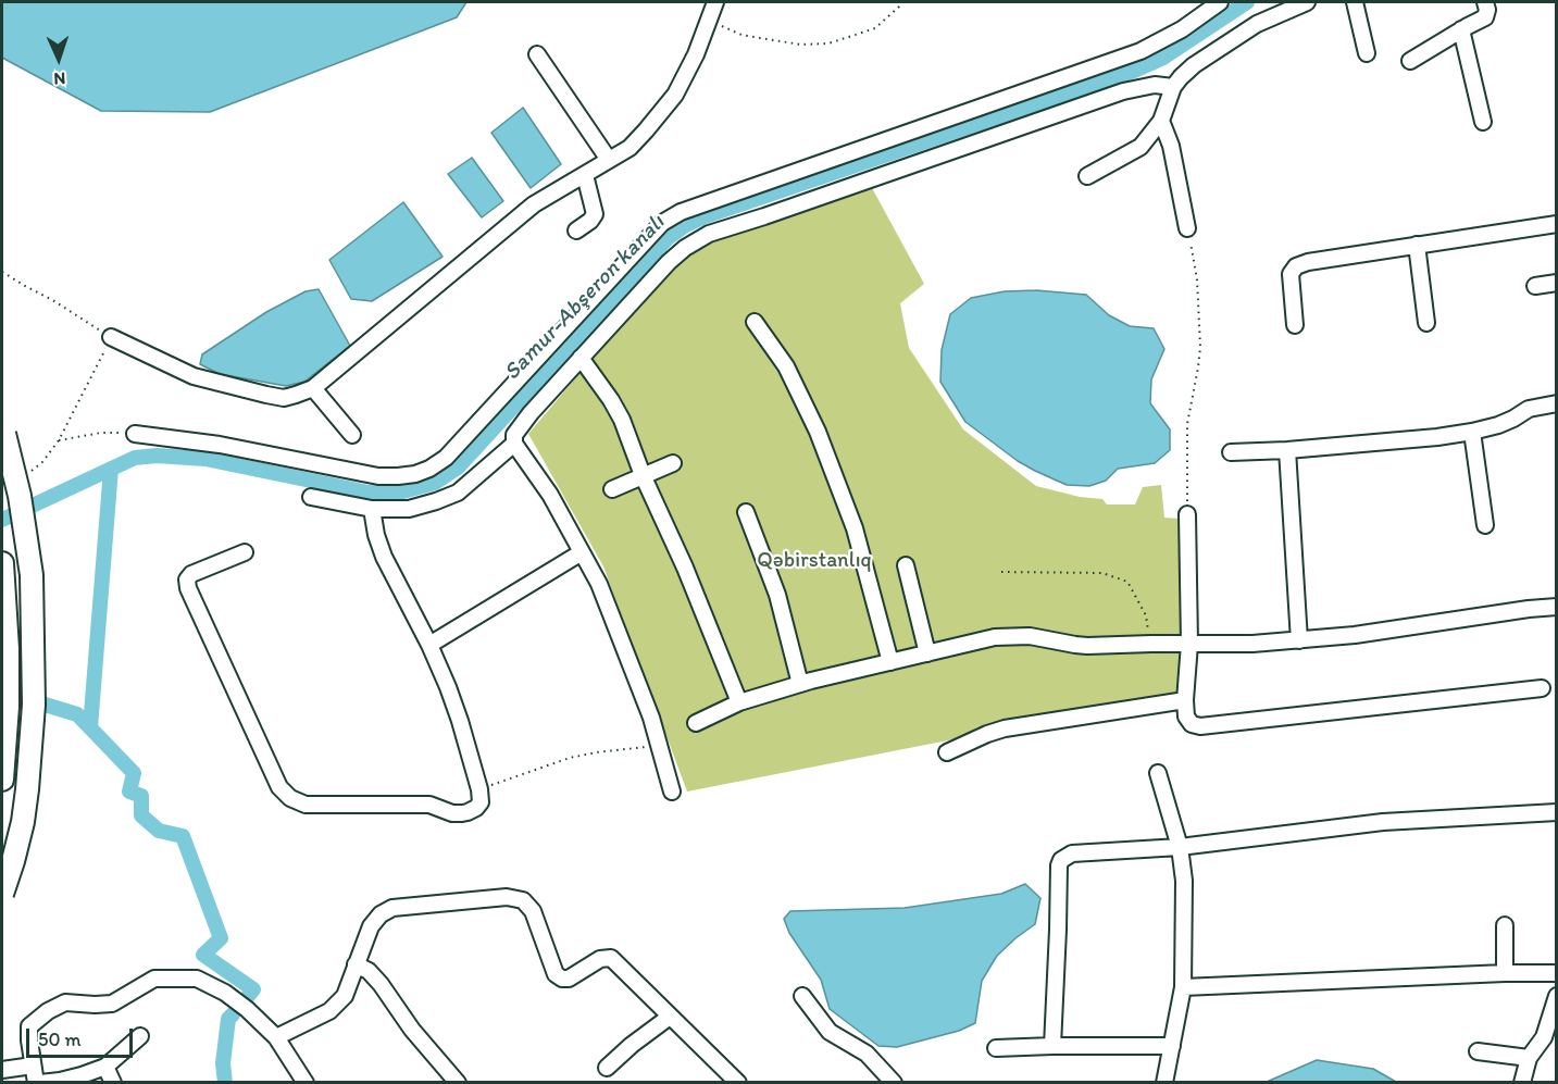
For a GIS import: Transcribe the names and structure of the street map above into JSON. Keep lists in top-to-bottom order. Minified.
{"water":["Samur-Abşeron kanalı"],"parks":["Qəbirstanlıq"],"scale_bar":"50 m","north":"bottom"}
